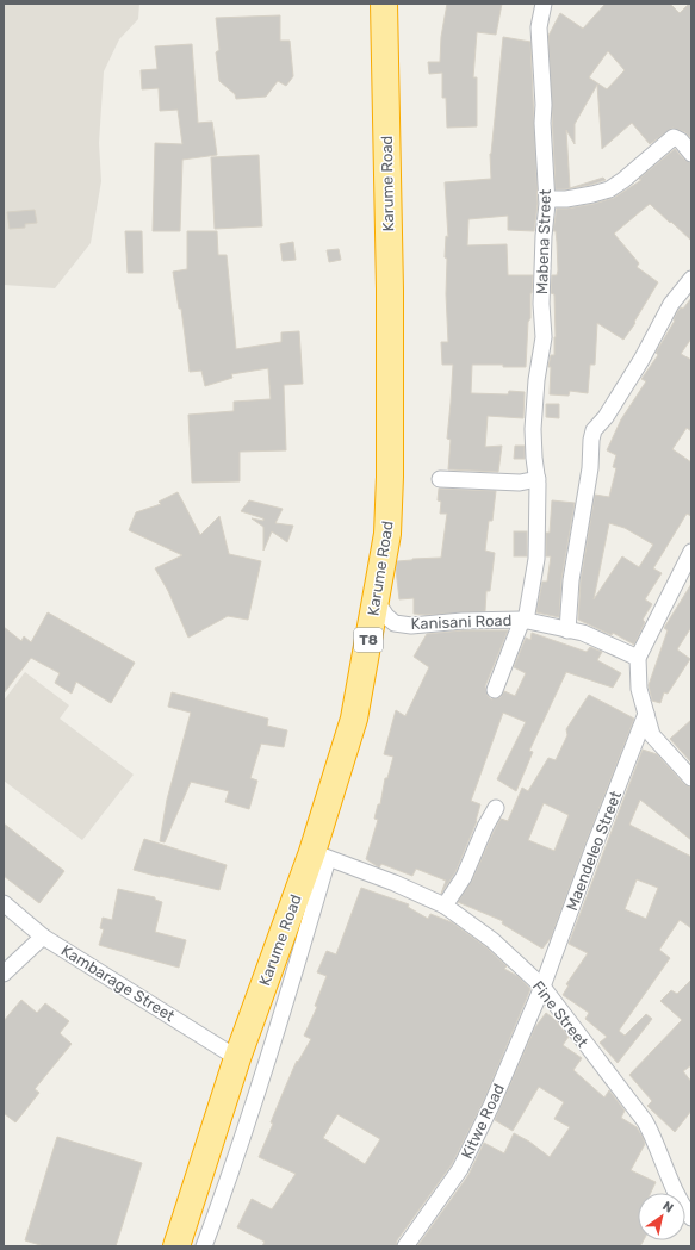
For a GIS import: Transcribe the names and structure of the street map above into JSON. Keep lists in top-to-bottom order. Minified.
{"streets":{"highway":["Karume Road","T8"],"street":["Mabena Street","Kanisani Road","Maendeleo Street","Kambarage Street","Fine Street","Kitwe Road"]},"crossings":[["Karume Road","Kanisani Road"],["Karume Road","Kambarage Street"],["Karume Road","Fine Street"],["Mabena Street","Kanisani Road"],["Maendeleo Street","Fine Street"],["Maendeleo Street","Kitwe Road"],["Fine Street","Kitwe Road"]],"north":"top right"}
